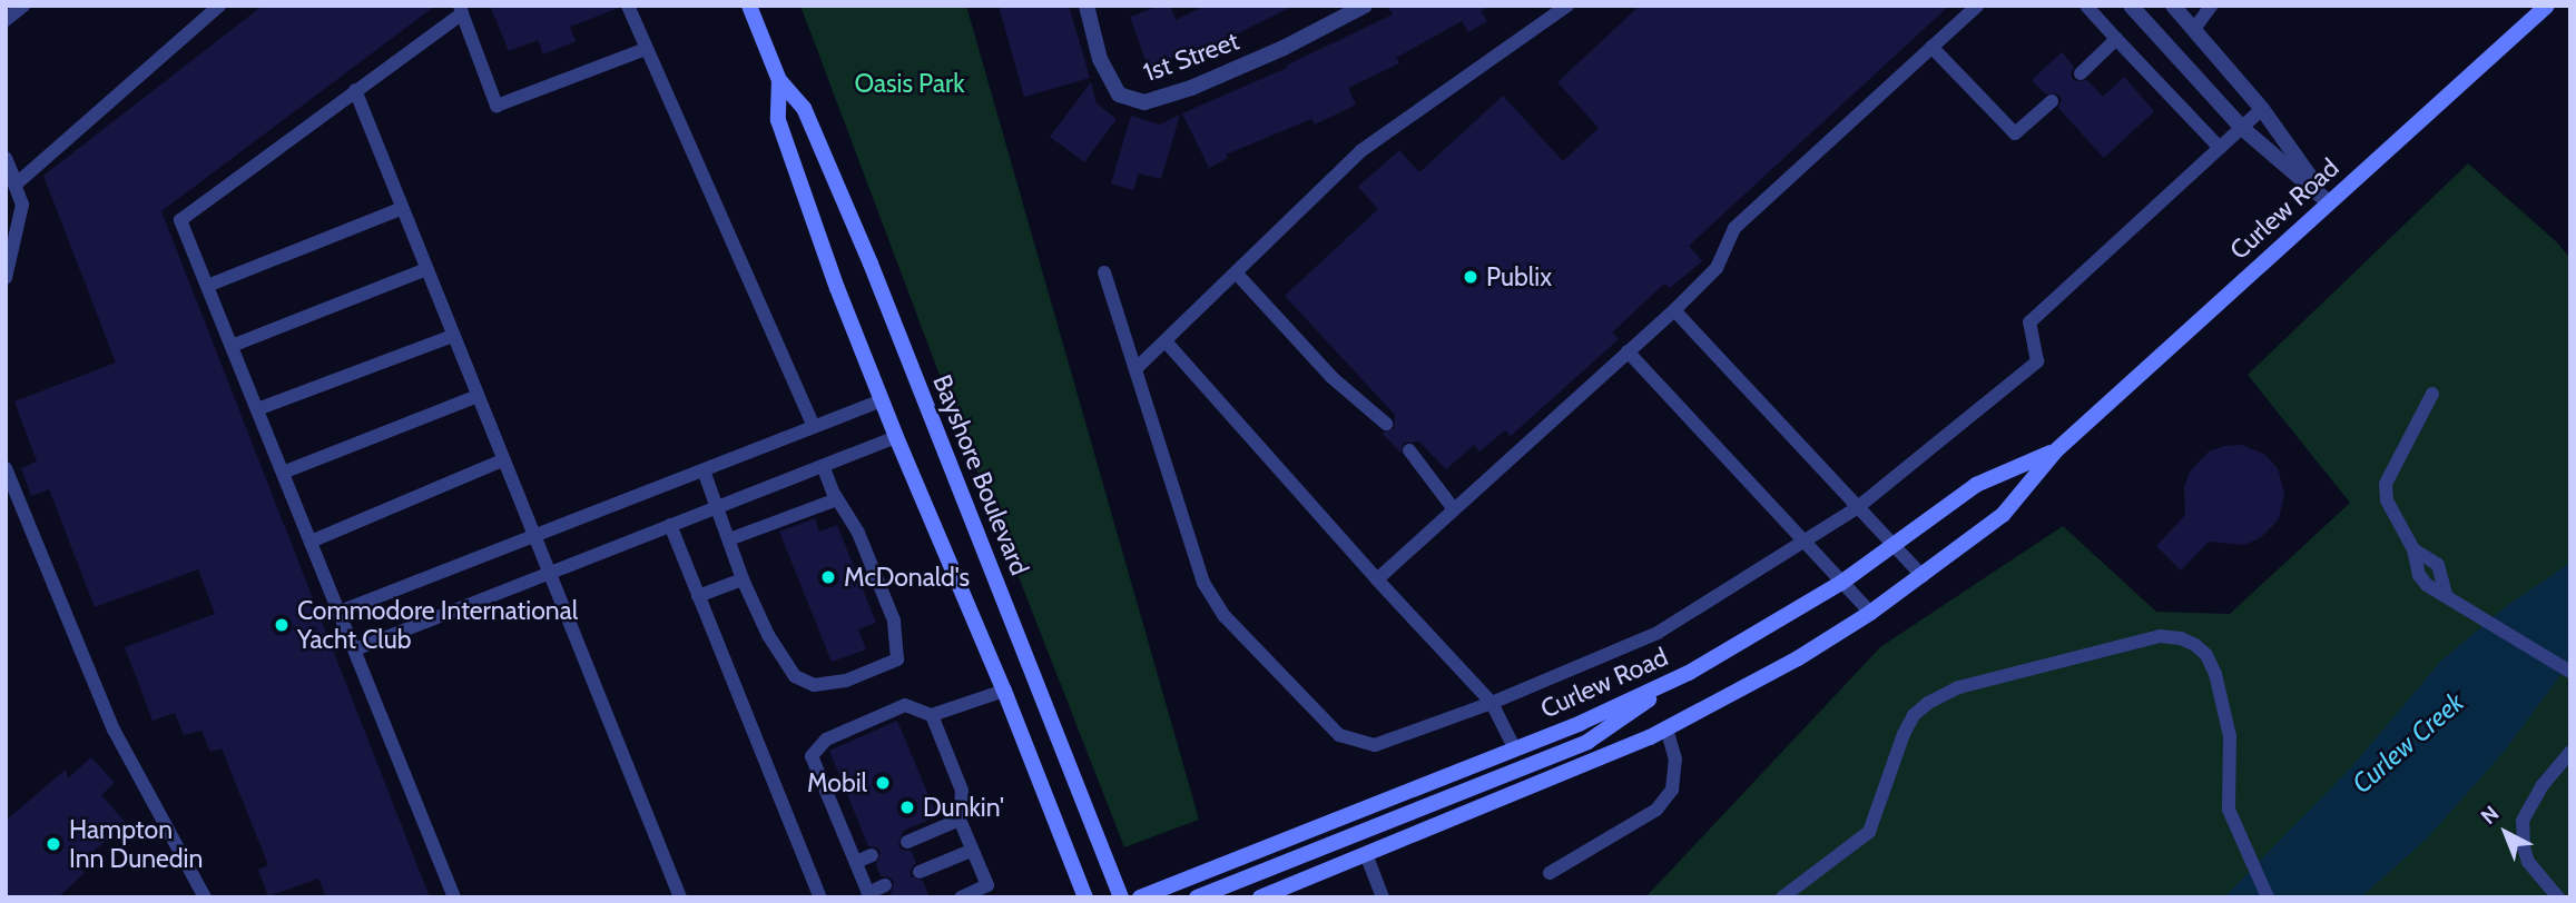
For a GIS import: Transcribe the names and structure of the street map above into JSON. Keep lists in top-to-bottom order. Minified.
{"streets":{"main road":["Curlew Road","Bayshore Boulevard"],"street":["1st Street"]},"water":["Curlew Creek"],"parks":["Oasis Park"],"places":["Publix","McDonald's","Commodore International Yacht Club","Mobil","Dunkin'","Hampton Inn Dunedin"],"north":"top left"}
